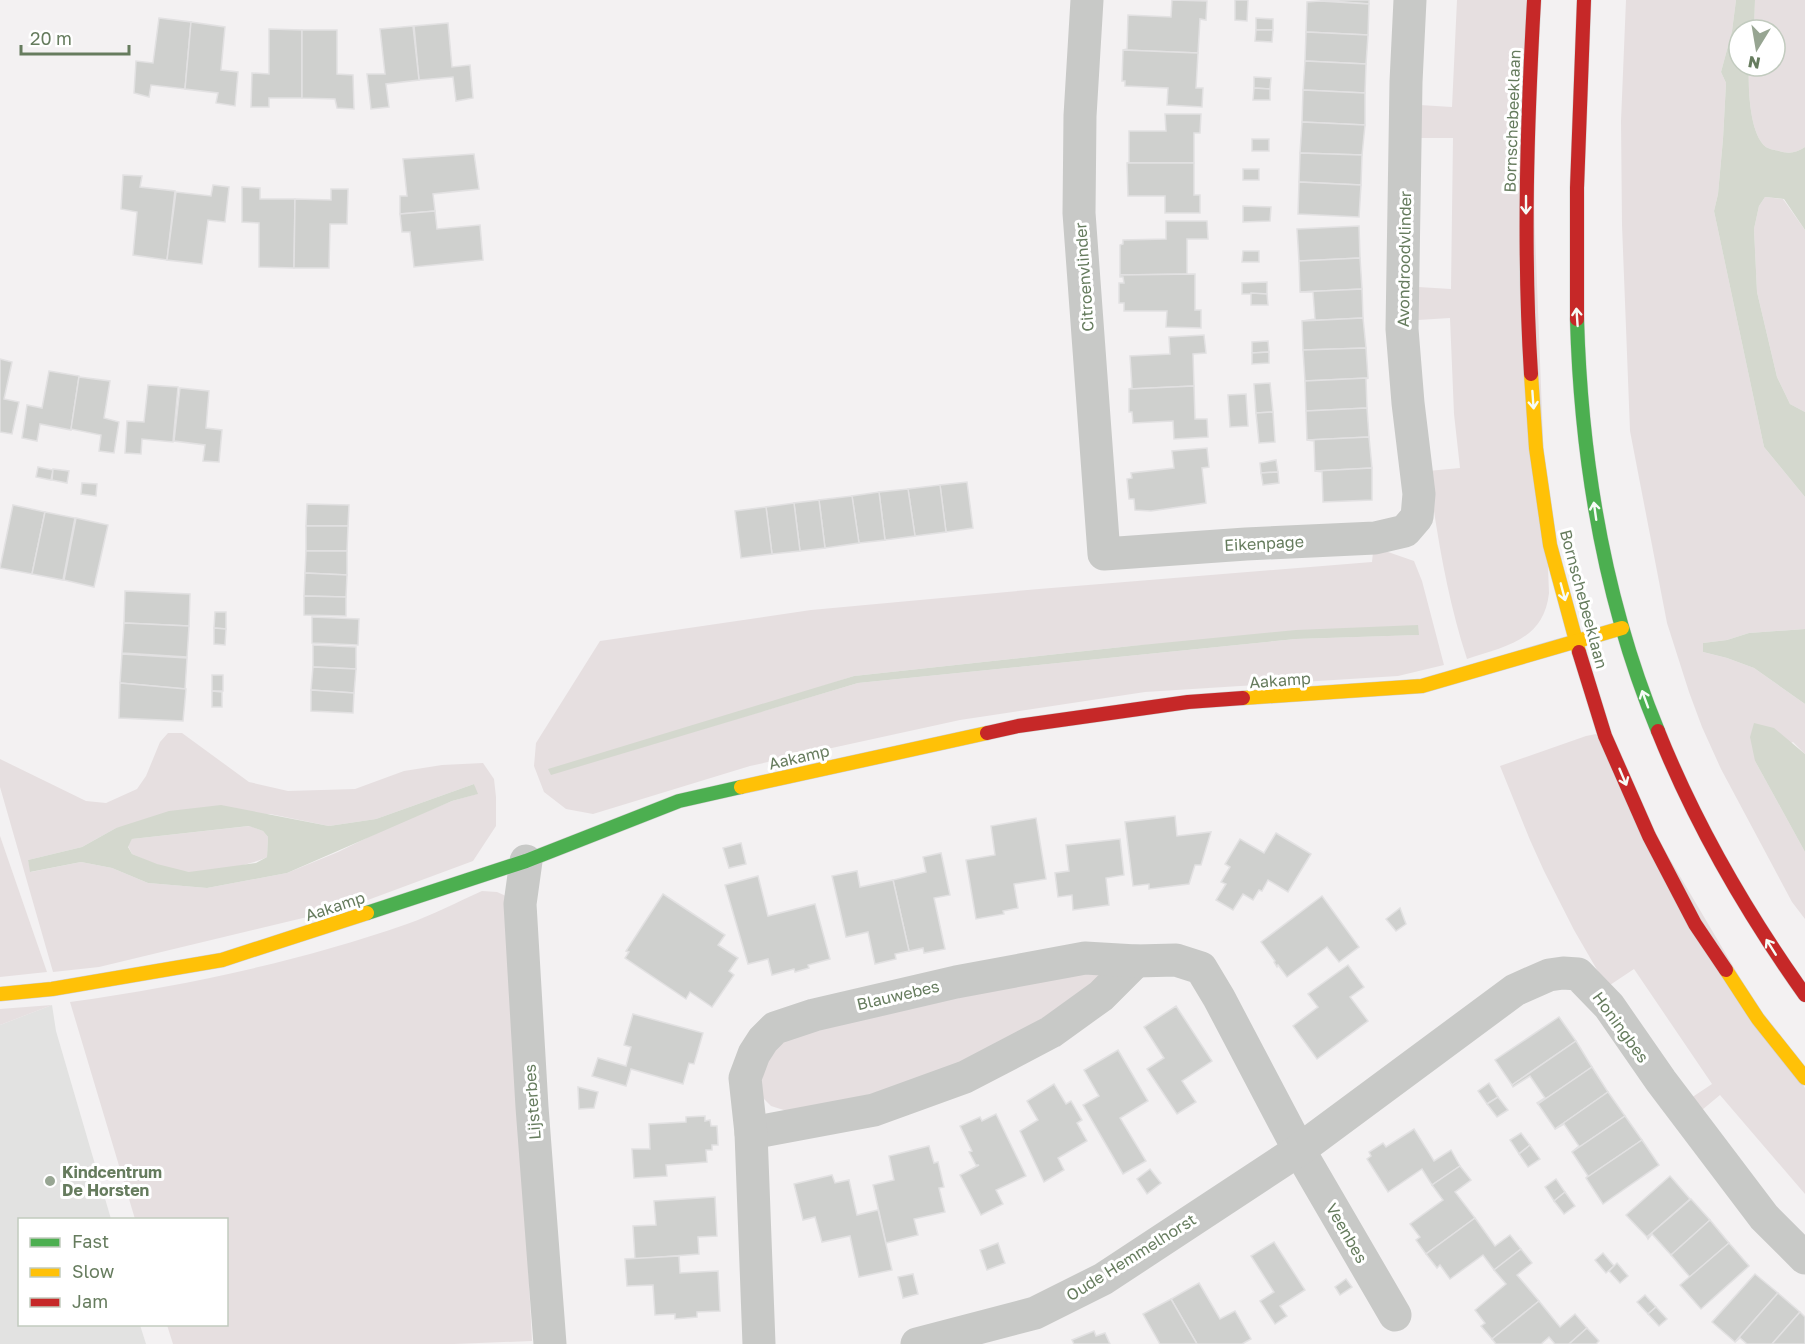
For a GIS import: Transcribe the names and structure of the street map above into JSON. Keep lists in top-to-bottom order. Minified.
{"streets":{"street":["Bornschebeeklaan","Avondroodvlinder","Citroenvlinder","Eikenpage","Aakamp","Blauwebes","Honingbes","Lijsterbes","Veenbes","Oude Hemmelhorst"]},"crossings":[["Bornschebeeklaan","Aakamp"],["Avondroodvlinder","Eikenpage"],["Citroenvlinder","Eikenpage"],["Aakamp","Lijsterbes"],["Blauwebes","Honingbes"],["Blauwebes","Veenbes"],["Blauwebes","Oude Hemmelhorst"],["Honingbes","Veenbes"],["Honingbes","Oude Hemmelhorst"],["Veenbes","Oude Hemmelhorst"]],"places":["Kindcentrum De Horsten"],"legend":["Fast","Slow","Jam"],"scale_bar":"20 m","north":"bottom"}
